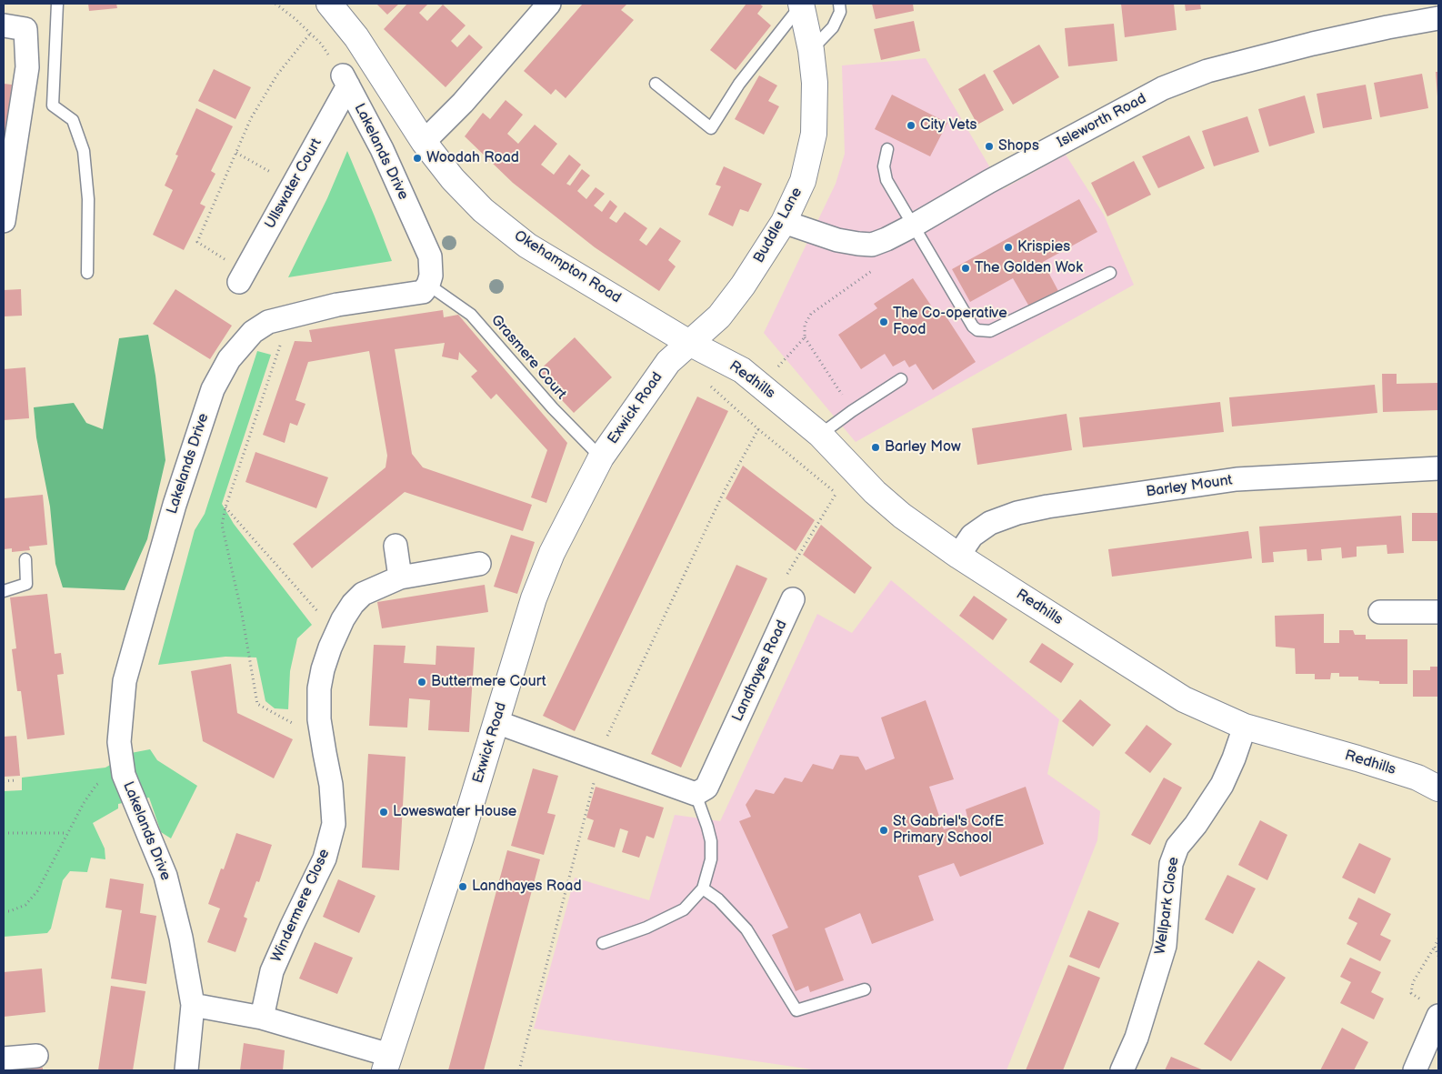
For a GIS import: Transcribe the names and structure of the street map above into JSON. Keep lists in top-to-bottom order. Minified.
{"streets":{"street":["Isleworth Road","Lakelands Drive","Ullswater Court","Buddle Lane","Okehampton Road","Redhills","Exwick Road","Barley Mount","Landhayes Road","Windermere Close","Wellpark Close"],"lane":["Grasmere Court"]},"crossings":[["Isleworth Road","Buddle Lane"],["Lakelands Drive","Ullswater Court"],["Lakelands Drive","Grasmere Court"],["Buddle Lane","Okehampton Road"],["Buddle Lane","Redhills"],["Buddle Lane","Exwick Road"],["Okehampton Road","Redhills"],["Okehampton Road","Exwick Road"],["Grasmere Court","Exwick Road"],["Redhills","Exwick Road"],["Redhills","Barley Mount"],["Redhills","Wellpark Close"]],"places":["City Vets","Shops","Woodah Road","Krispies","The Golden Wok","The Co-operative Food","Barley Mow","Buttermere Court","Loweswater House","St Gabriel's CofE Primary School","Landhayes Road"]}
